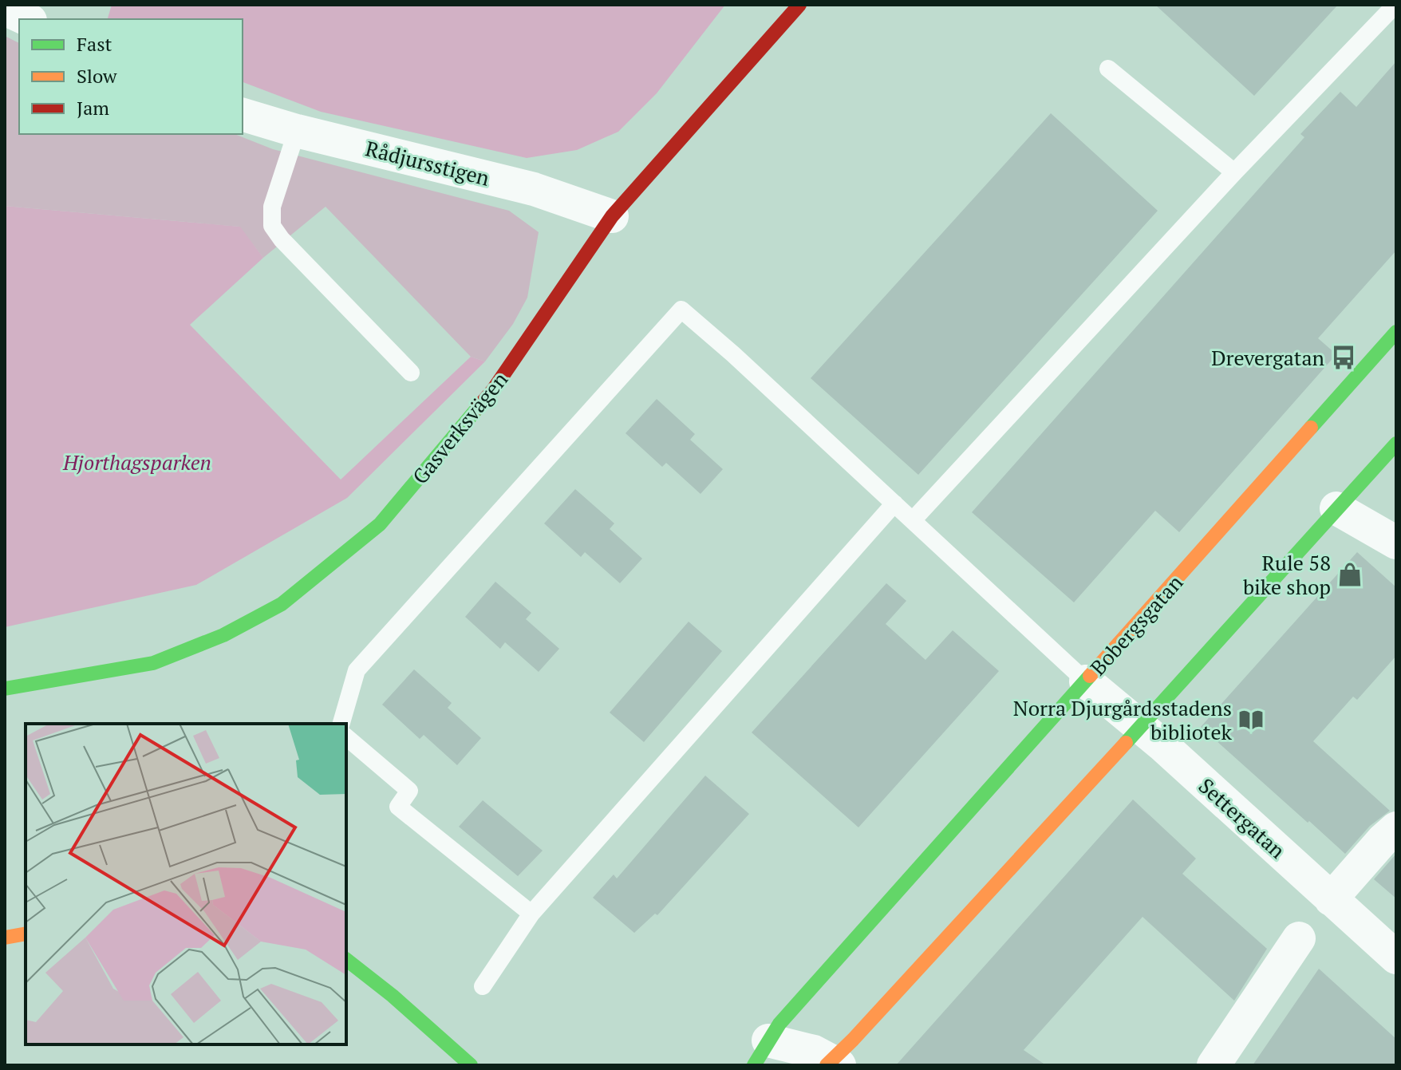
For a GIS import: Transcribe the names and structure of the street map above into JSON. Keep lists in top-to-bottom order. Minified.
{"streets":{"street":["Rådjursstigen","Gasverksvägen","Bobergsgatan","Settergatan"]},"crossings":[["Rådjursstigen","Gasverksvägen"],["Bobergsgatan","Settergatan"]],"parks":["Hjorthagsparken"],"places":{"bus stop":["Drevergatan"],"shop":["Rule 58 bike shop"],"library":["Norra Djurgårdsstadens bibliotek"]},"legend":["Fast","Slow","Jam"]}
